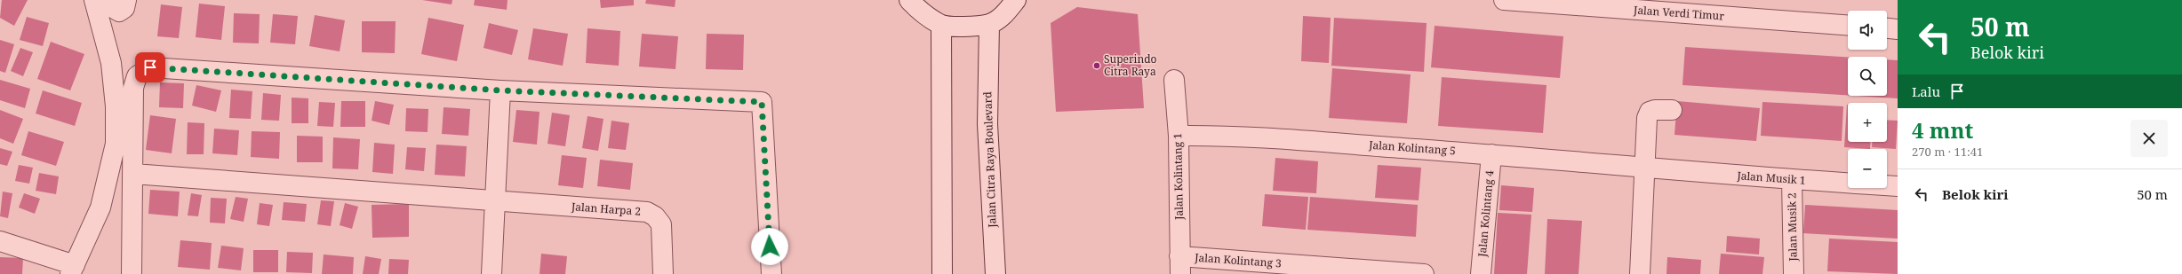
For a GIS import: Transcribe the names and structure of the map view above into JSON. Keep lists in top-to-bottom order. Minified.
{"streets":{"street":["Jalan Verdi Timur","Jalan Kolintang 5","Jalan Citra Raya Boulevard","Jalan Kolintang 1","Jalan Musik 1","Jalan Harpa 2","Jalan Kolintang 4","Jalan Musik 2","Jalan Kolintang 3"]},"crossings":[["Jalan Kolintang 5","Jalan Kolintang 1"],["Jalan Kolintang 5","Jalan Musik 1"],["Jalan Kolintang 5","Jalan Kolintang 4"],["Jalan Kolintang 1","Jalan Kolintang 3"],["Jalan Musik 1","Jalan Musik 2"]],"places":["Superindo Citra Raya"],"page":{"turn":["50 m","Belok kiri"],"map_buttons":["+","−"],"then":"Lalu","heading":["4 mnt","270 m · 11:41"],"list":[{"name":"Belok kiri","value":"50 m"}]}}
